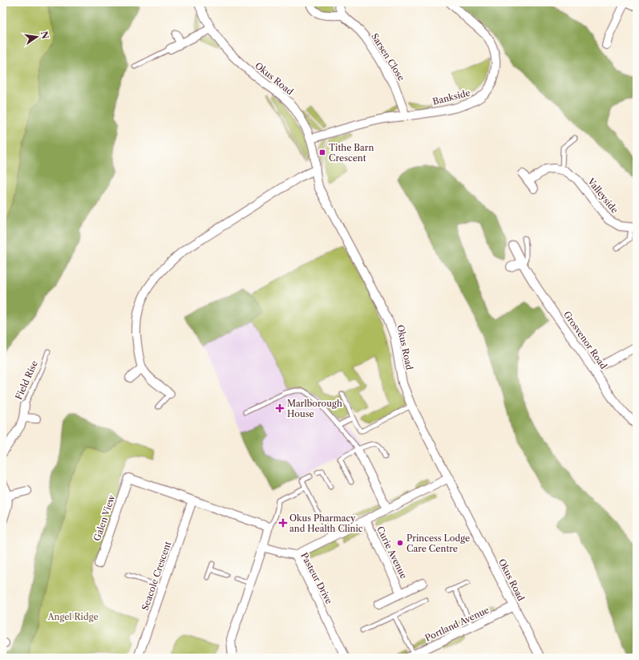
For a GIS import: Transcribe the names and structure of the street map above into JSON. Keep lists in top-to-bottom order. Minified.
{"streets":{"street":["Sarsen Close","Okus Road","Bankside","Valleyside","Grosvenor Road","Field Rise","Galen View","Curie Avenue","Seacole Crescent","Pasteur Drive","Portland Avenue"]},"crossings":[["Sarsen Close","Bankside"],["Okus Road","Bankside"],["Okus Road","Curie Avenue"],["Okus Road","Portland Avenue"],["Galen View","Seacole Crescent"],["Curie Avenue","Pasteur Drive"]],"parks":["Angel Ridge"],"places":{"transit":["Tithe Barn Crescent"],"health":["Marlborough House","Okus Pharmacy and Health Clinic"],"other":["Princess Lodge Care Centre"]},"north":"right"}
